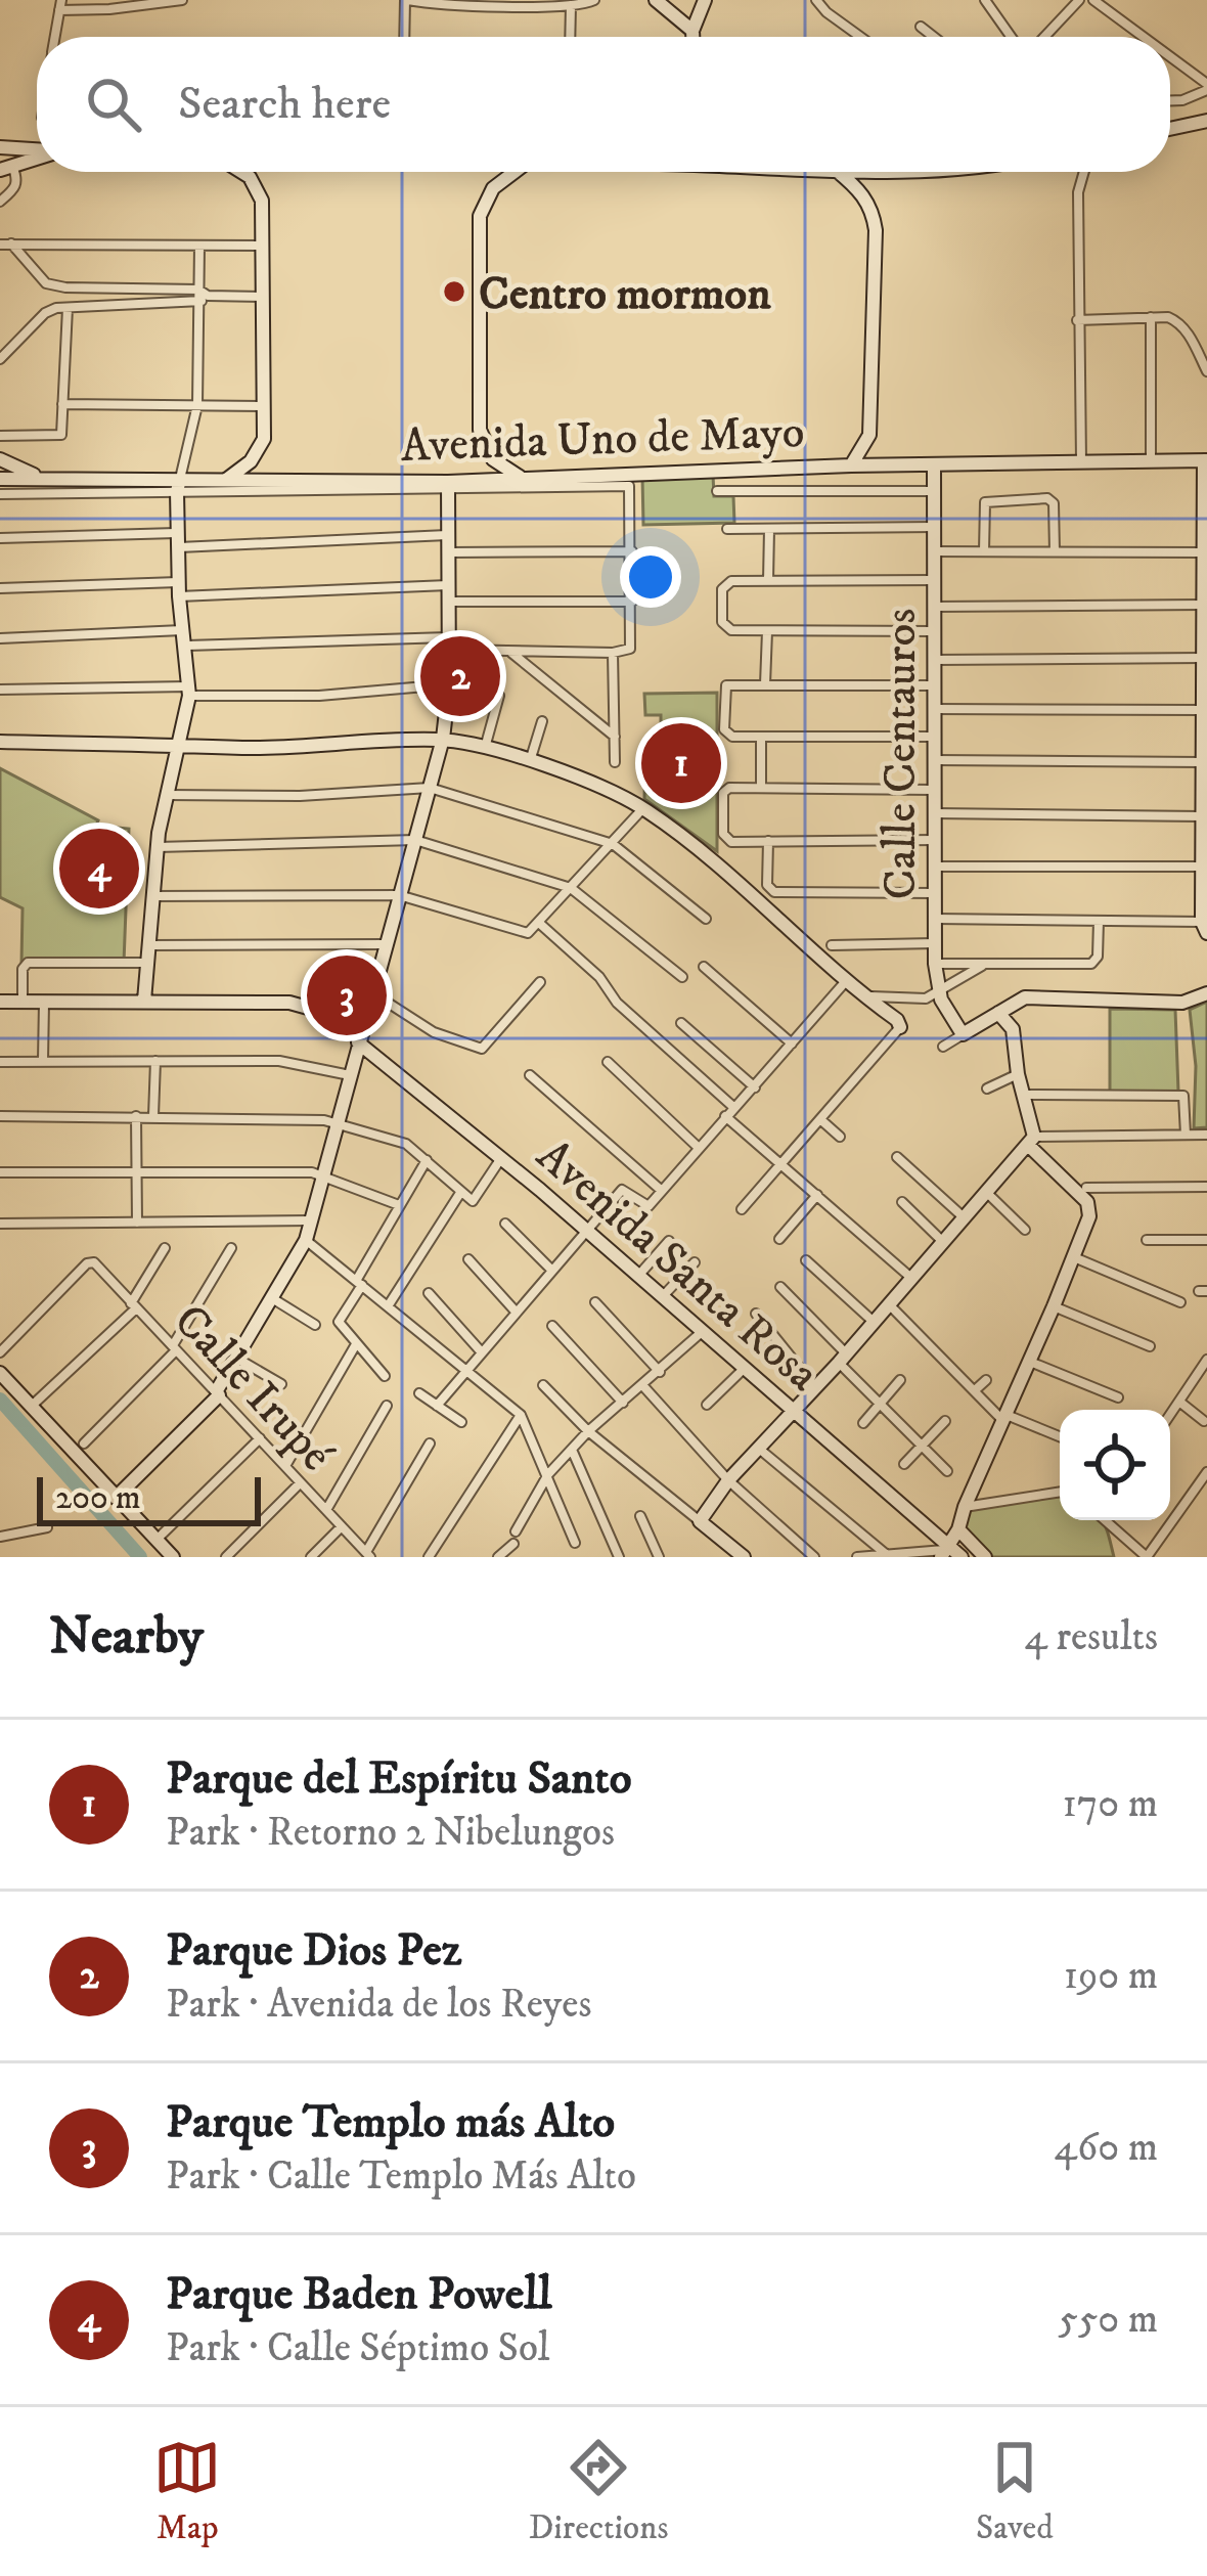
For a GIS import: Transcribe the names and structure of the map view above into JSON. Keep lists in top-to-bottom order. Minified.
{"streets":{"street":["Avenida Uno de Mayo","Calle Centauros","Avenida Santa Rosa","Calle Irupé"]},"crossings":[["Avenida Uno de Mayo","Calle Centauros"]],"places":["Centro mormon"],"scale_bar":"200 m","page":{"search":"Search here","pins":["2","1","4","3"],"scale":"200 m","heading":["Nearby","4 results"],"list":[{"mark":"1","name":"Parque del Espíritu Santo","note":"Park · Retorno 2 Nibelungos","value":"170 m"},{"mark":"2","name":"Parque Dios Pez","note":"Park · Avenida de los Reyes","value":"190 m"},{"mark":"3","name":"Parque Templo más Alto","note":"Park · Calle Templo Más Alto","value":"460 m"},{"mark":"4","name":"Parque Baden Powell","note":"Park · Calle Séptimo Sol","value":"550 m"}],"nav":["Map","Directions","Saved"]}}
